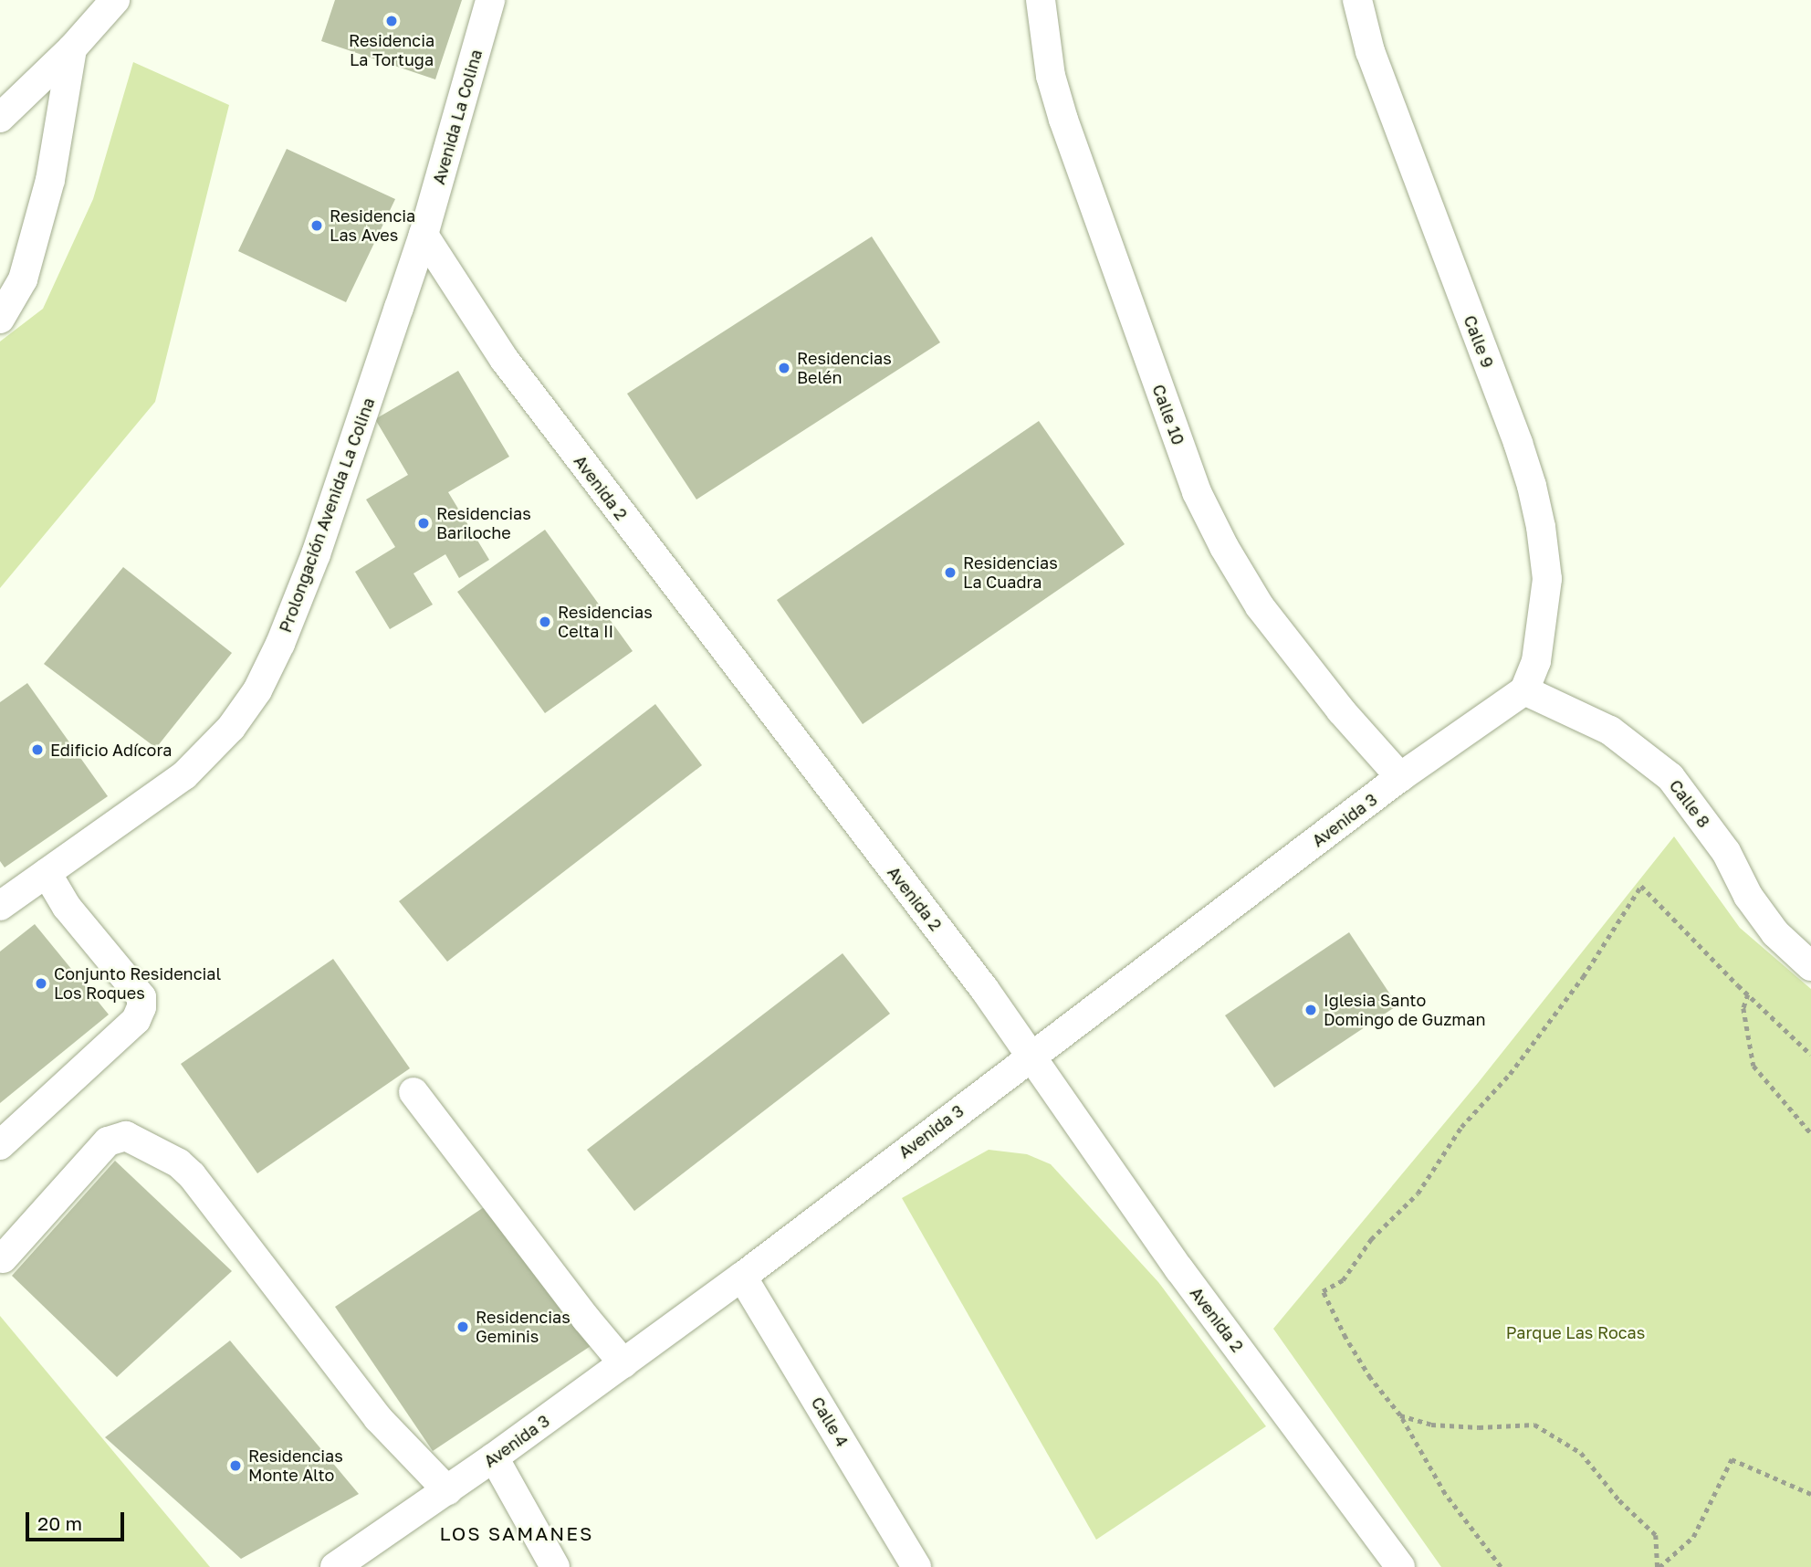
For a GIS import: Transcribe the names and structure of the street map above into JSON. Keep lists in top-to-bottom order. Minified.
{"streets":{"street":["Avenida La Colina","Calle 9","Calle 10","Avenida 2","Prolongación Avenida La Colina","Calle 8","Avenida 3","Calle 4"]},"crossings":[["Avenida La Colina","Avenida 2"],["Avenida La Colina","Prolongación Avenida La Colina"],["Calle 9","Calle 8"],["Calle 9","Avenida 3"],["Calle 10","Avenida 3"],["Avenida 2","Prolongación Avenida La Colina"],["Avenida 2","Avenida 3"],["Calle 8","Avenida 3"],["Avenida 3","Calle 4"]],"districts":["LOS SAMANES"],"parks":["Parque Las Rocas"],"places":["Residencia La Tortuga","Residencia Las Aves","Residencias Belén","Residencias Bariloche","Residencias La Cuadra","Residencias Celta II","Edificio Adícora","Conjunto Residencial Los Roques","Iglesia Santo Domingo de Guzman","Residencias Geminis","Residencias Monte Alto"],"scale_bar":"20 m"}
